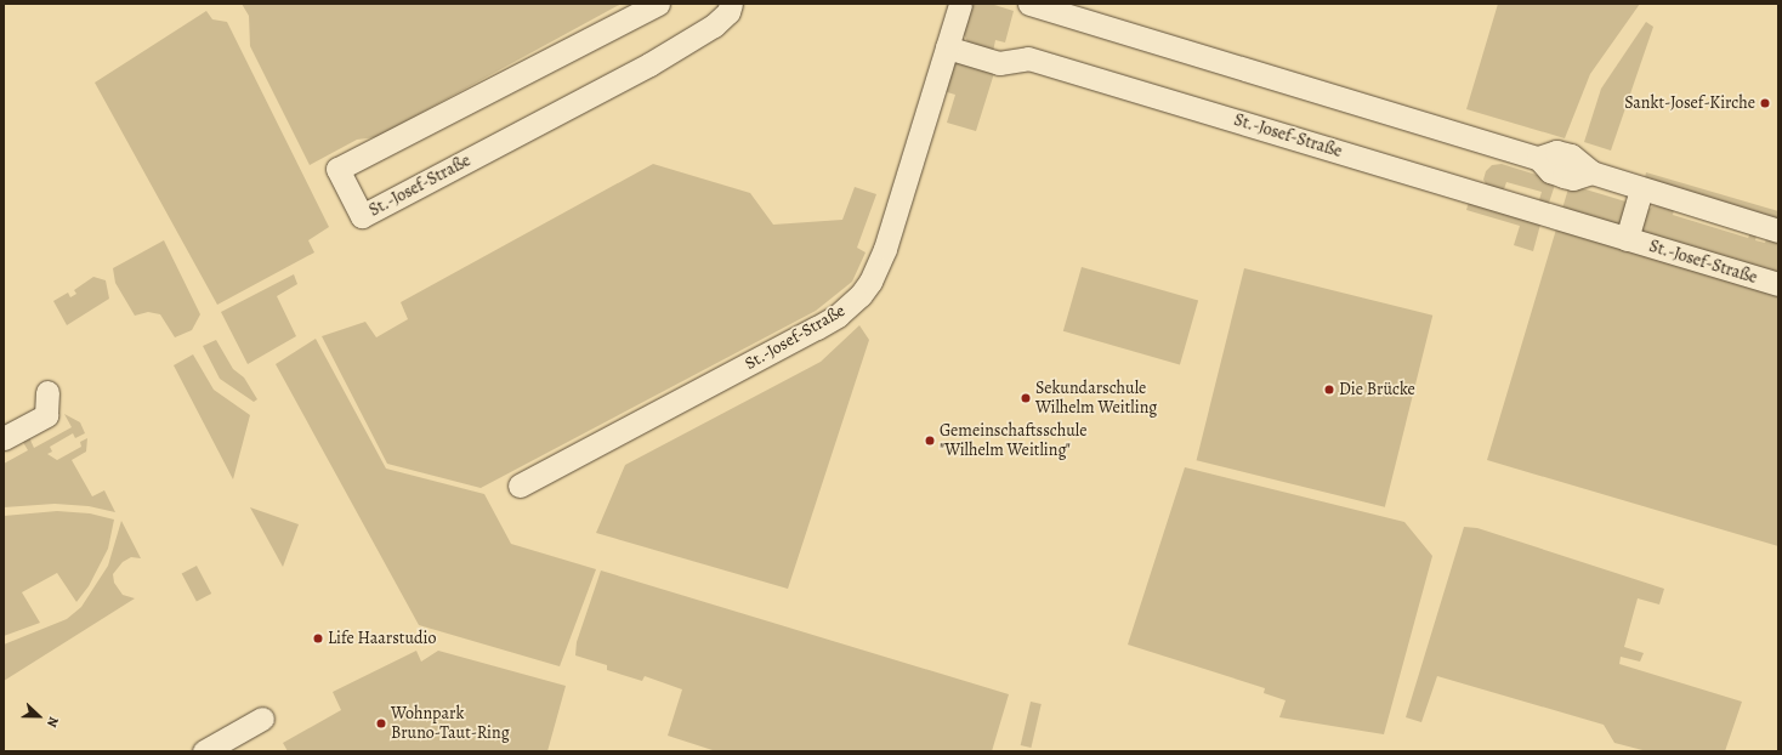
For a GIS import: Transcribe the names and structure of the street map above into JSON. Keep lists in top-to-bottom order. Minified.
{"streets":{"street":["St.-Josef-Straße"]},"places":["Sankt-Josef-Kirche","Die Brücke","Sekundarschule Wilhelm Weitling","Gemeinschaftsschule \"Wilhelm Weitling\"","Life Haarstudio","Wohnpark Bruno-Taut-Ring"],"north":"right"}
